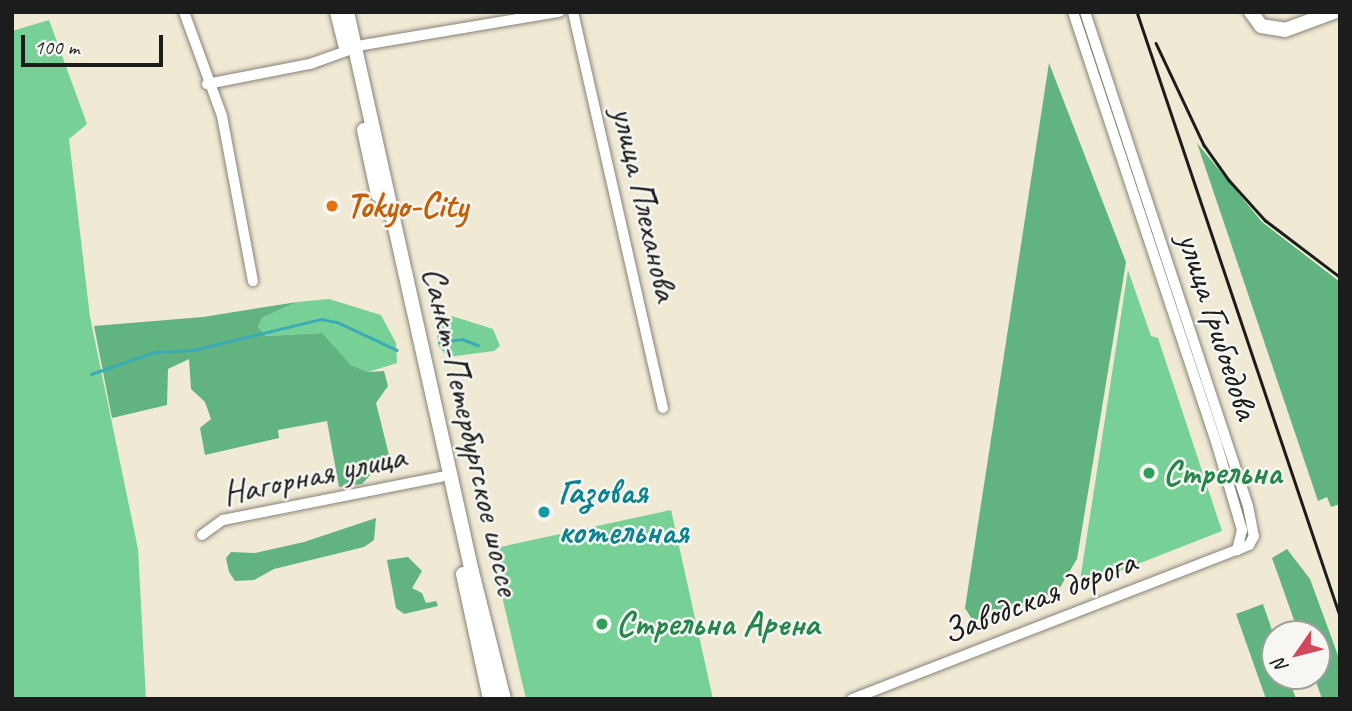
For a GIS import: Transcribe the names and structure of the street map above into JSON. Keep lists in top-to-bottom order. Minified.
{"streets":{"main road":["Санкт-Петербургское шоссе"],"street":["улица Плеханова","улица Грибоедова","Нагорная улица","Заводская дорога"]},"crossings":[["улица Грибоедова","Заводская дорога"],["Санкт-Петербургское шоссе","Нагорная улица"]],"places":["Tokyo-City","Стрельна","Газовая котельная","Стрельна Арена"],"scale_bar":"100 m","north":"bottom left"}
